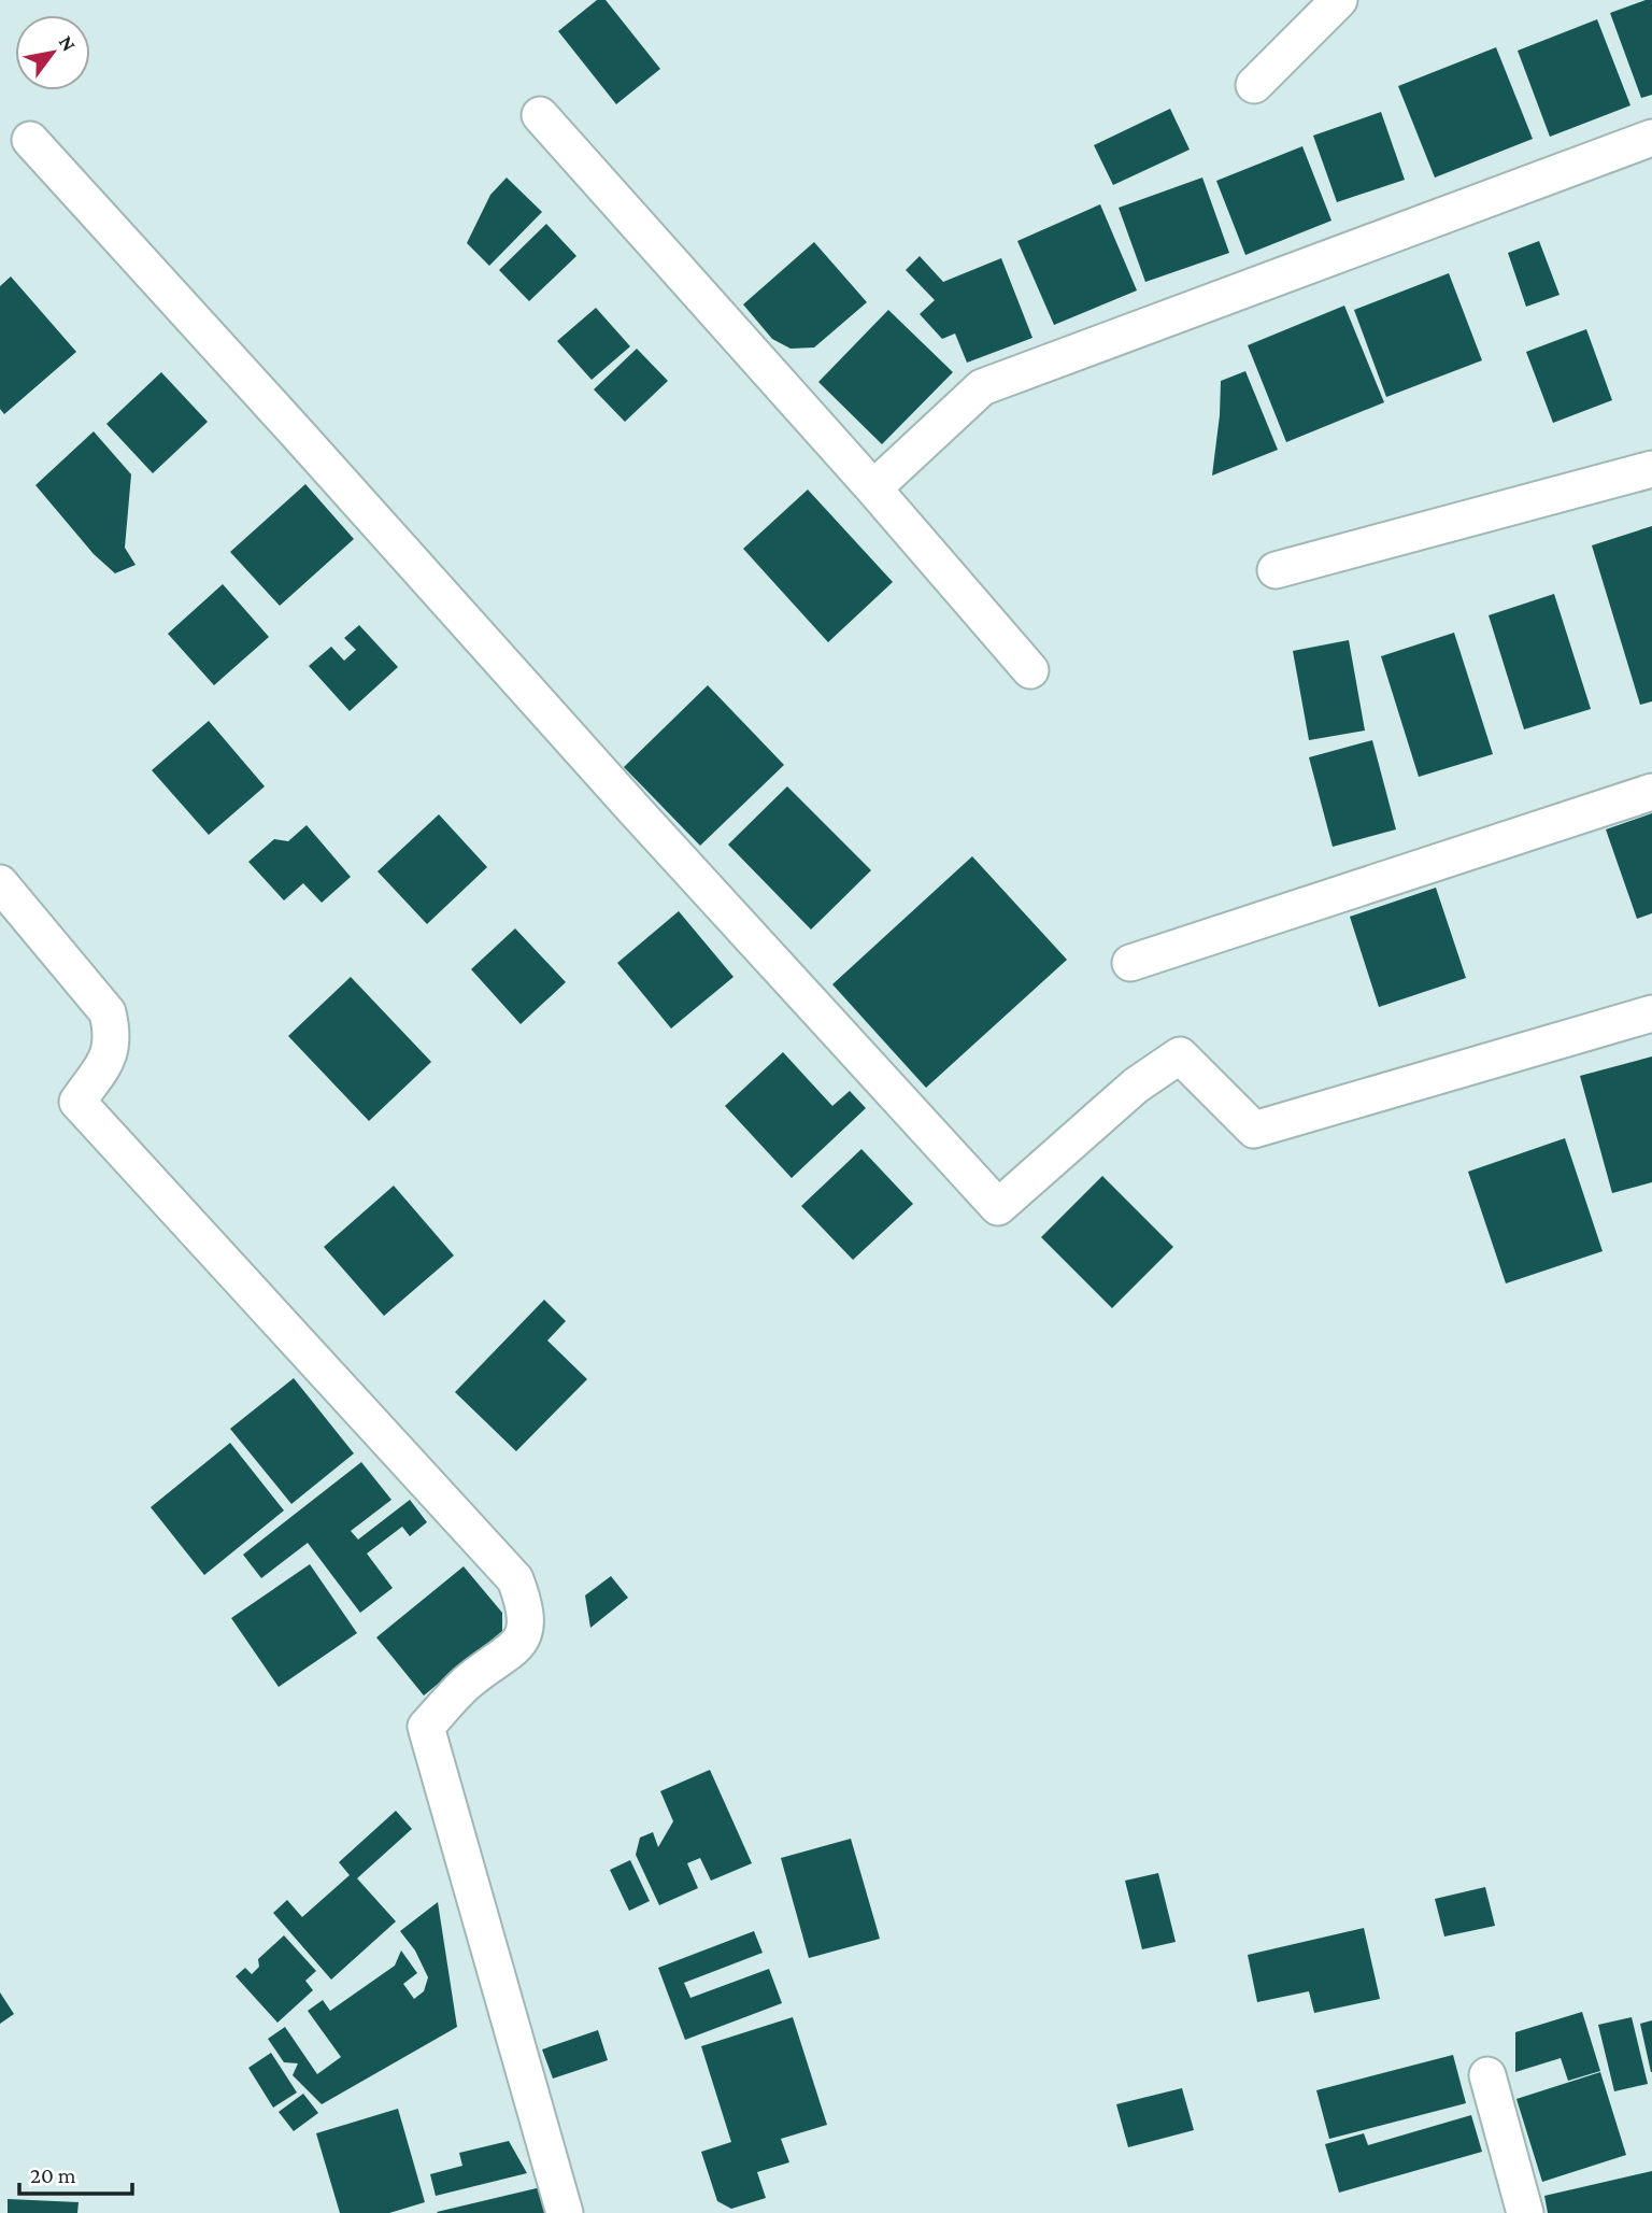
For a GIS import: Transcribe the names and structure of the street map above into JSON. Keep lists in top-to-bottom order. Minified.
{"scale_bar":"20 m","north":"top right"}
